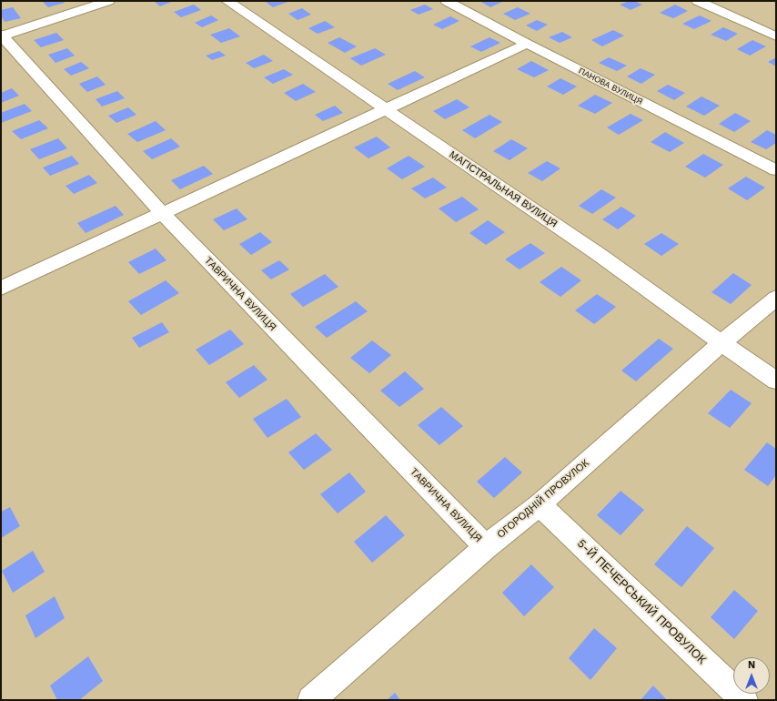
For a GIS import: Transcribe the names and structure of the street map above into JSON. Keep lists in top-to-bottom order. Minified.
{"streets":{"street":["ПАНОВА ВУЛИЦЯ","МАГІСТРАЛЬНАЯ ВУЛИЦЯ","ТАВРИЧНА ВУЛИЦЯ","ОГОРОДНІЙ ПРОВУЛОК","5-Й ПЕЧЕРСЬКИЙ ПРОВУЛОК"]},"crossings":[["МАГІСТРАЛЬНАЯ ВУЛИЦЯ","ОГОРОДНІЙ ПРОВУЛОК"],["ТАВРИЧНА ВУЛИЦЯ","ОГОРОДНІЙ ПРОВУЛОК"],["ОГОРОДНІЙ ПРОВУЛОК","5-Й ПЕЧЕРСЬКИЙ ПРОВУЛОК"]],"north":"top"}
